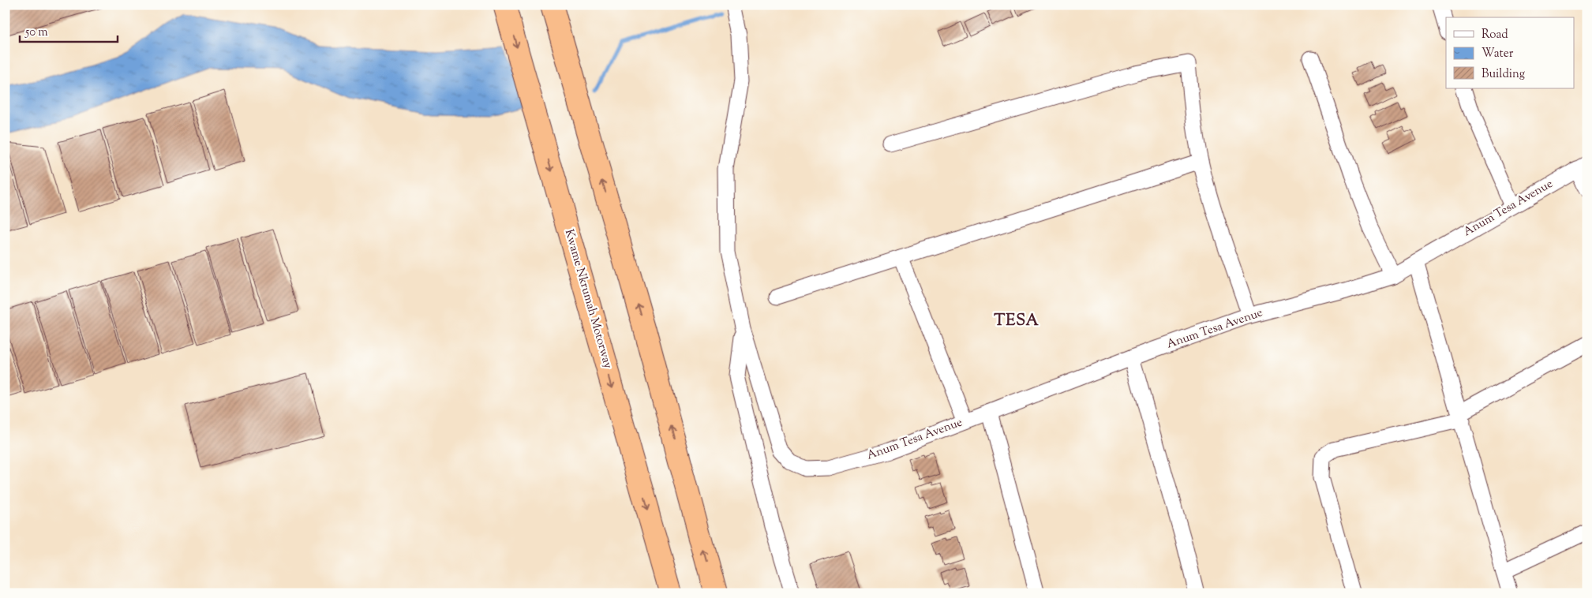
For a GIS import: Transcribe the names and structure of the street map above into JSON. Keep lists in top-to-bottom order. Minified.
{"streets":{"highway":["Kwame Nkrumah Motorway"],"street":["Anum Tesa Avenue"]},"districts":["TESA"],"legend":["Road","Water","Building"],"scale_bar":"50 m"}
